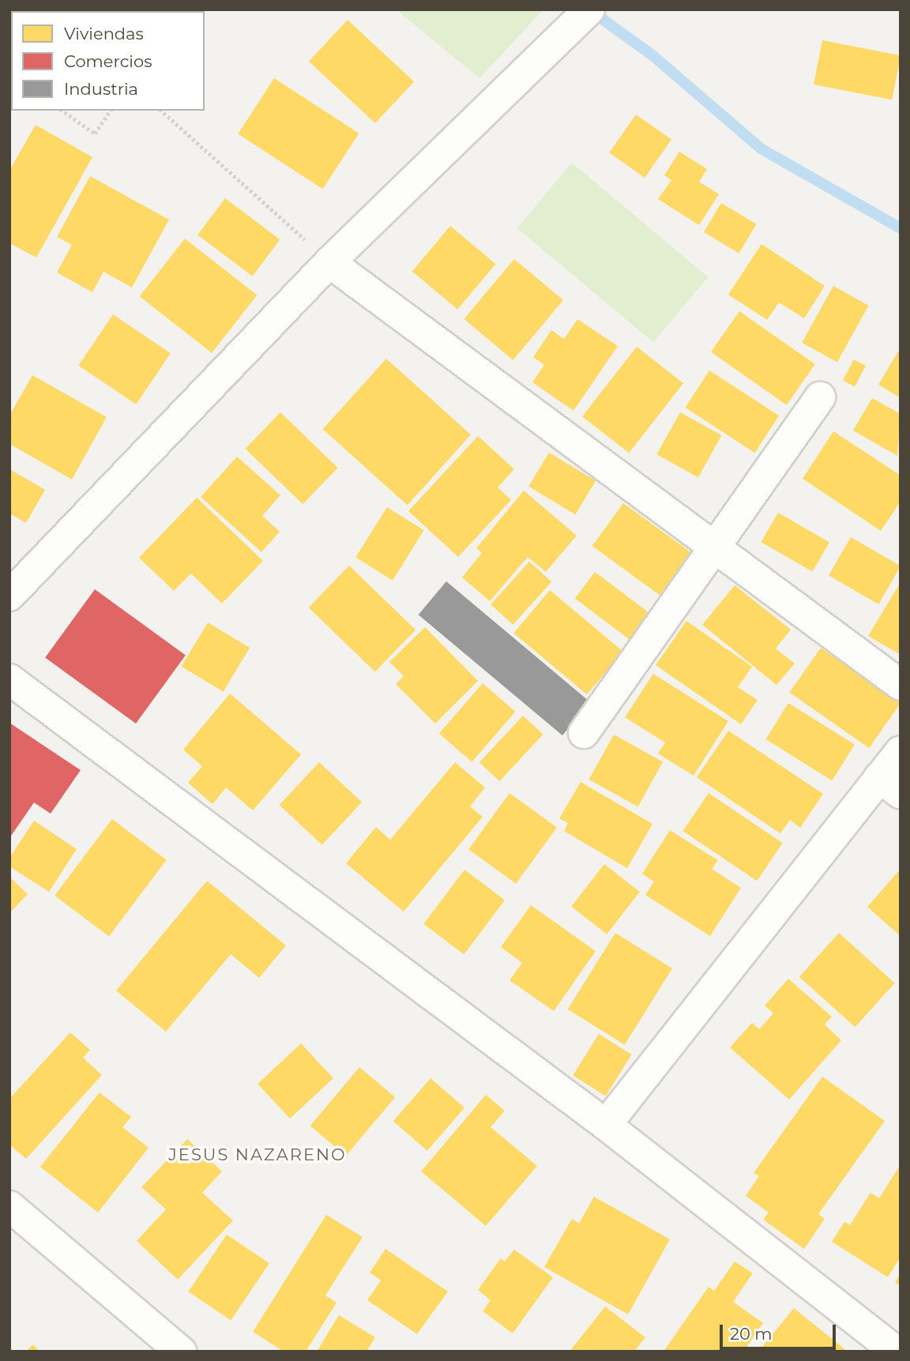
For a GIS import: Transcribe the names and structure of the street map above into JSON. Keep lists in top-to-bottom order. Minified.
{"districts":["JESUS NAZARENO"],"legend":["Viviendas","Comercios","Industria"],"scale_bar":"20 m"}
